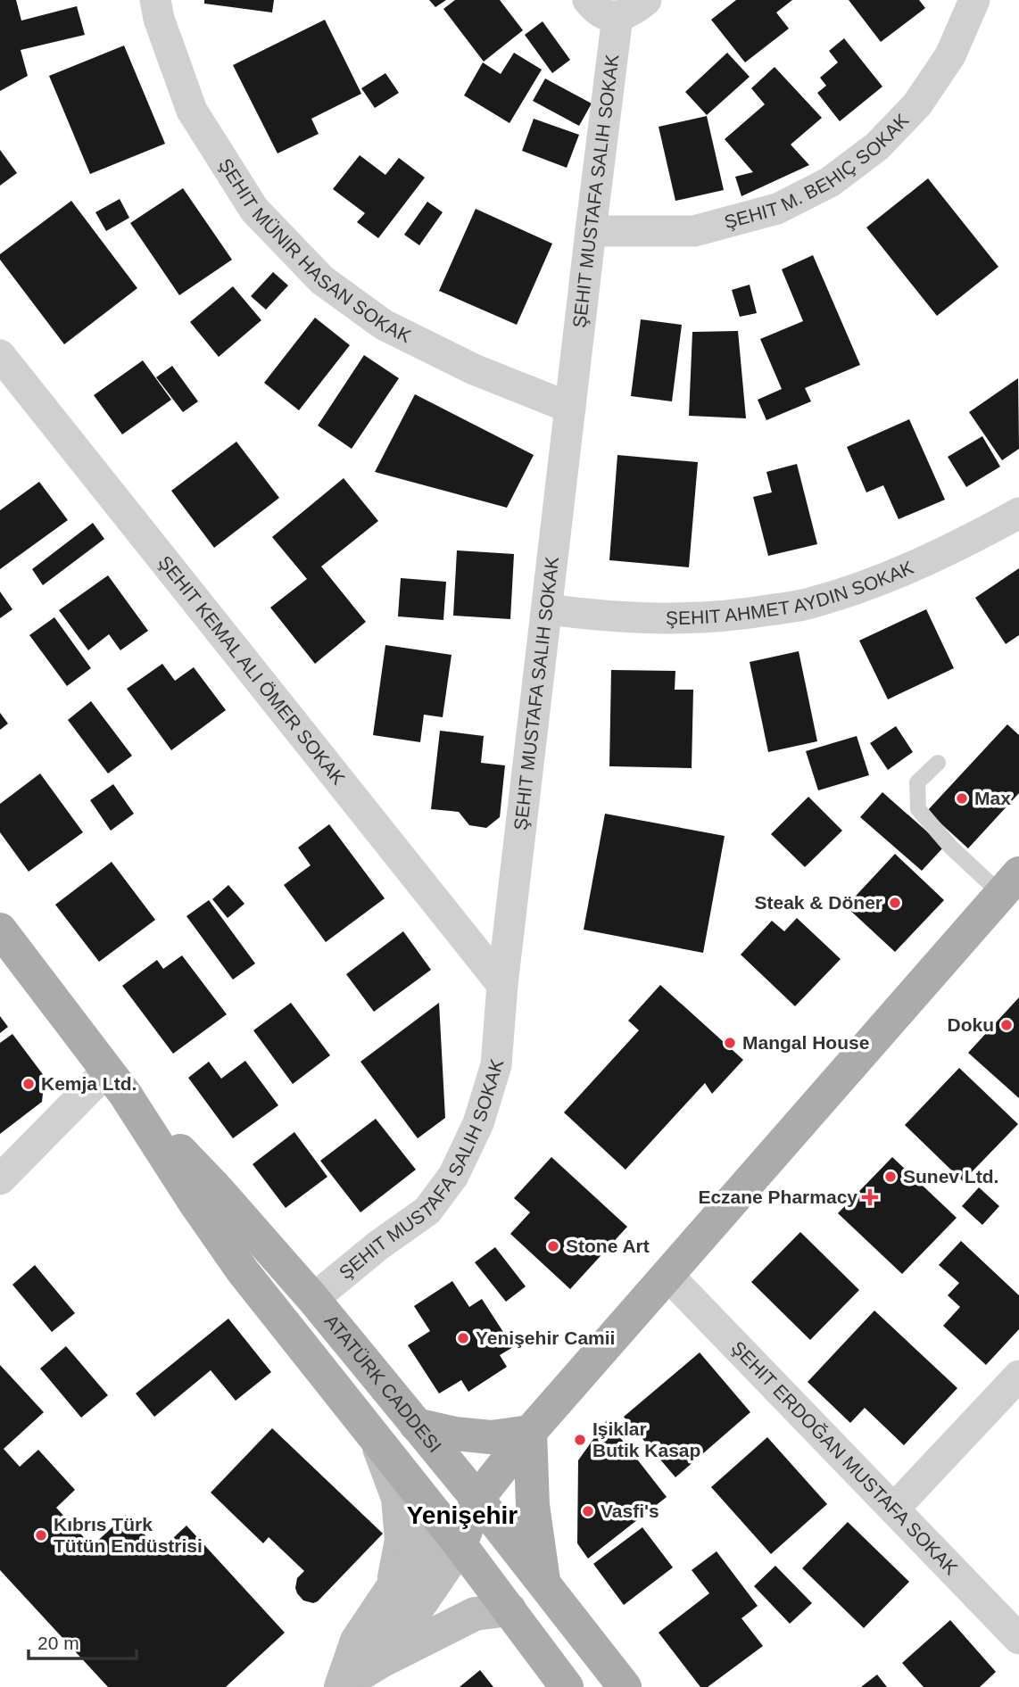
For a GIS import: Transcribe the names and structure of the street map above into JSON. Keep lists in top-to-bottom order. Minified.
{"streets":{"main road":["ATATÜRK CADDESI"],"street":["ŞEHIT M. BEHIÇ SOKAK","ŞEHIT MUSTAFA SALIH SOKAK","ŞEHIT MÜNIR HASAN SOKAK","ŞEHIT KEMAL ALI ÖMER SOKAK","ŞEHIT ERDOĞAN MUSTAFA SOKAK"]},"crossings":[["ŞEHIT M. BEHIÇ SOKAK","ŞEHIT MUSTAFA SALIH SOKAK"],["ŞEHIT MUSTAFA SALIH SOKAK","ŞEHIT MÜNIR HASAN SOKAK"],["ŞEHIT MUSTAFA SALIH SOKAK","ŞEHIT KEMAL ALI ÖMER SOKAK"],["ŞEHIT MUSTAFA SALIH SOKAK","ATATÜRK CADDESI"]],"districts":["Yenişehir"],"places":{"other":["Max","Steak & Döner","Doku","Mangal House","Kemja Ltd.","Sunev Ltd.","Stone Art","Yenişehir Camii","Işiklar Butik Kasap","Vasfi's","Kıbrıs Türk Tütün Endüstrisi"],"health":["Eczane Pharmacy"]},"scale_bar":"20 m"}
